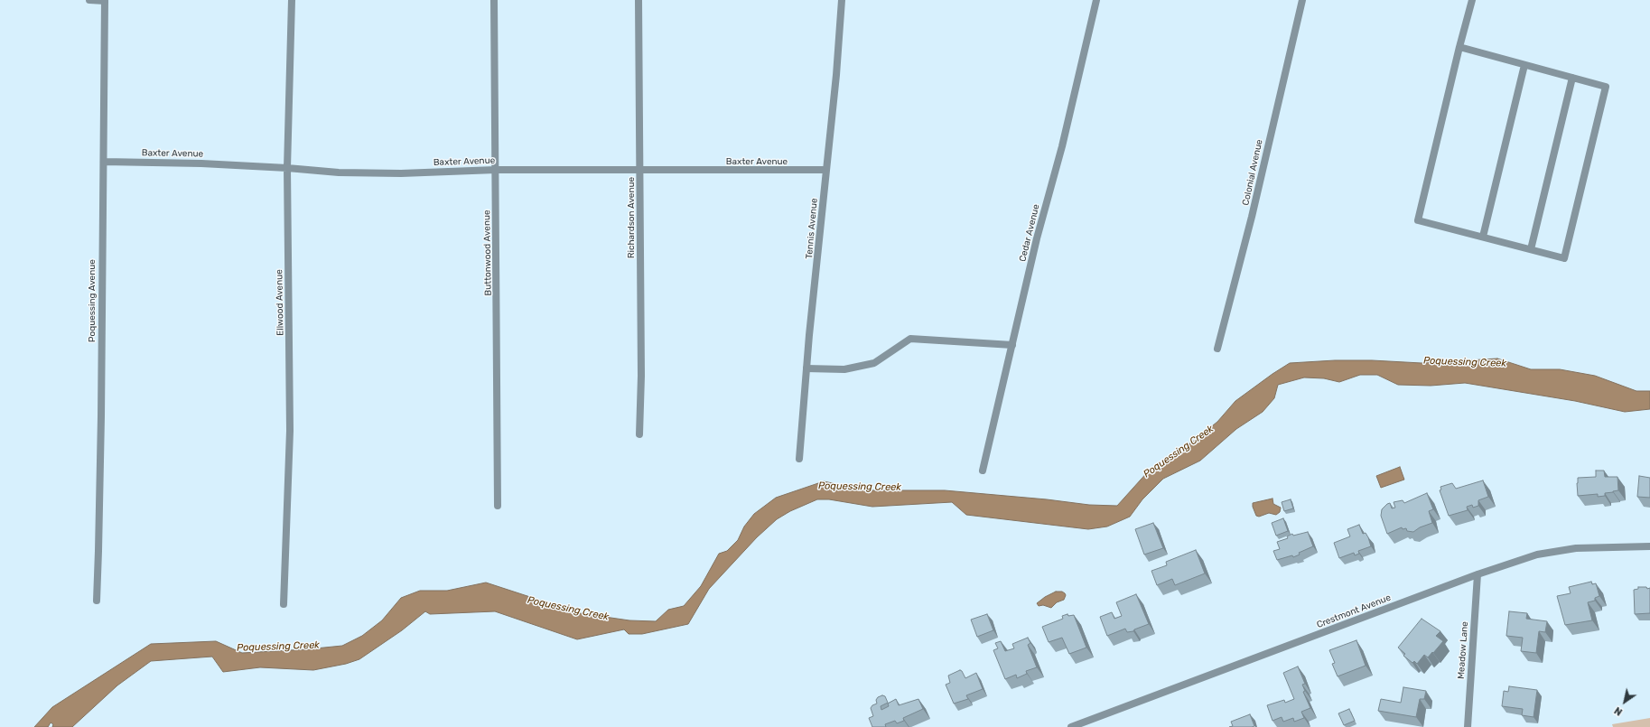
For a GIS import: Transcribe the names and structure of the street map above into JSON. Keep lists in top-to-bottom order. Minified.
{"streets":{"street":["Baxter Avenue","Colonial Avenue","Richardson Avenue","Tennis Avenue","Cedar Avenue","Buttonwood Avenue","Poquessing Avenue","Ellwood Avenue","Crestmont Avenue","Meadow Lane"]},"crossings":[["Baxter Avenue","Richardson Avenue"],["Baxter Avenue","Tennis Avenue"],["Baxter Avenue","Buttonwood Avenue"],["Baxter Avenue","Poquessing Avenue"],["Baxter Avenue","Ellwood Avenue"],["Crestmont Avenue","Meadow Lane"]],"water":["Poquessing Creek"],"north":"bottom left"}
